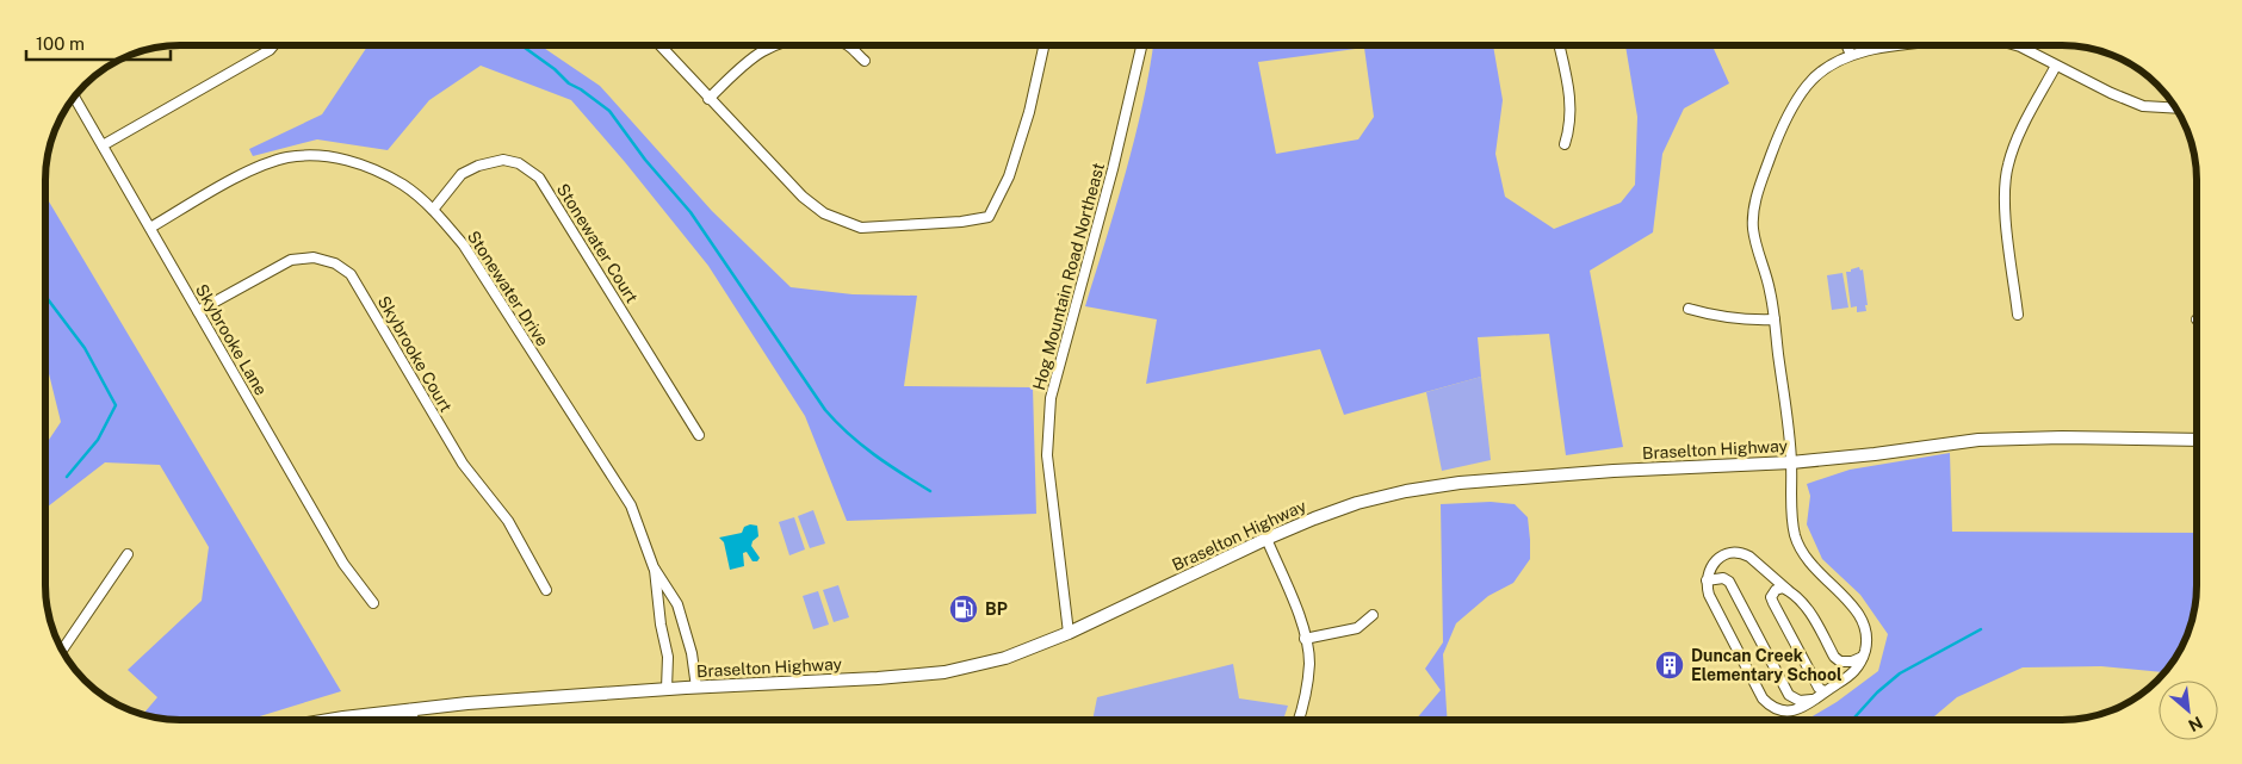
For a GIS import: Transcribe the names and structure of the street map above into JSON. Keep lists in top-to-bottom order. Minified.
{"streets":{"main road":["Braselton Highway"],"street":["Stonewater Court","Hog Mountain Road Northeast","Stonewater Drive","Skybrooke Lane","Skybrooke Court"]},"crossings":[["Stonewater Court","Stonewater Drive"],["Hog Mountain Road Northeast","Braselton Highway"],["Stonewater Drive","Skybrooke Lane"],["Stonewater Drive","Braselton Highway"],["Skybrooke Lane","Skybrooke Court"]],"places":{"fuel station":["BP"],"building":["Duncan Creek Elementary School"]},"scale_bar":"100 m","north":"bottom right"}
